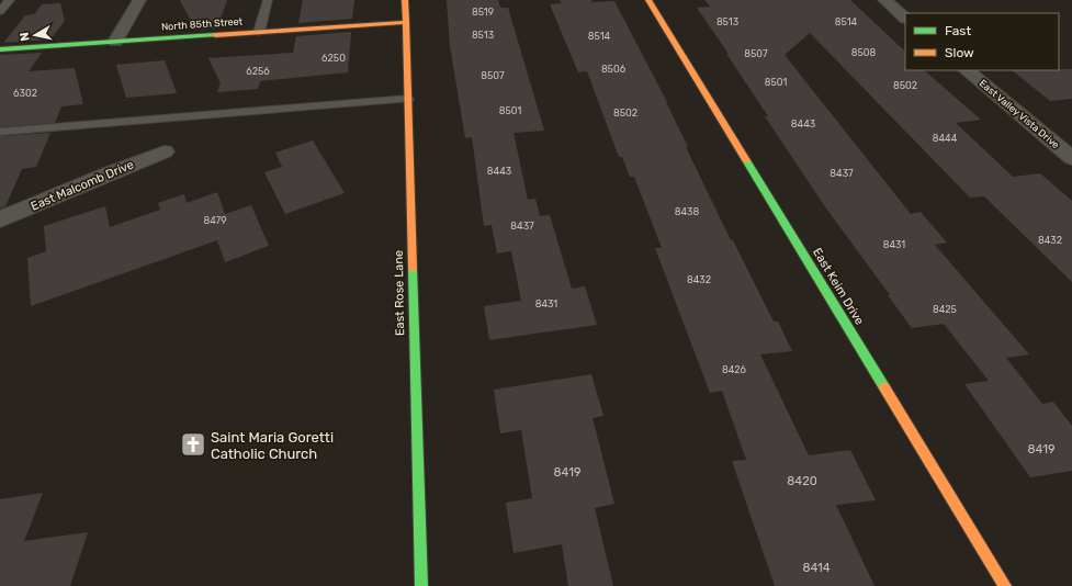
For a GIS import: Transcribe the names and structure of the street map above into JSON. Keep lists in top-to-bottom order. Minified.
{"streets":{"street":["North 85th Street","East Valley Vista Drive","East Malcomb Drive","East Keim Drive","East Rose Lane"]},"crossings":[["North 85th Street","East Rose Lane"]],"places":{"church":["Saint Maria Goretti Catholic Church"]},"house_numbers":["8519","8513","8514","8513","8514","8508","8507","6250","8506","6256","8507","8501","8502","6302","8501","8502","8443","8444","8443","8437","8438","8479","8437","8432","8431","8432","8431","8425","8426","8419","8419","8420","8414"],"legend":["Fast","Slow"],"north":"left"}
